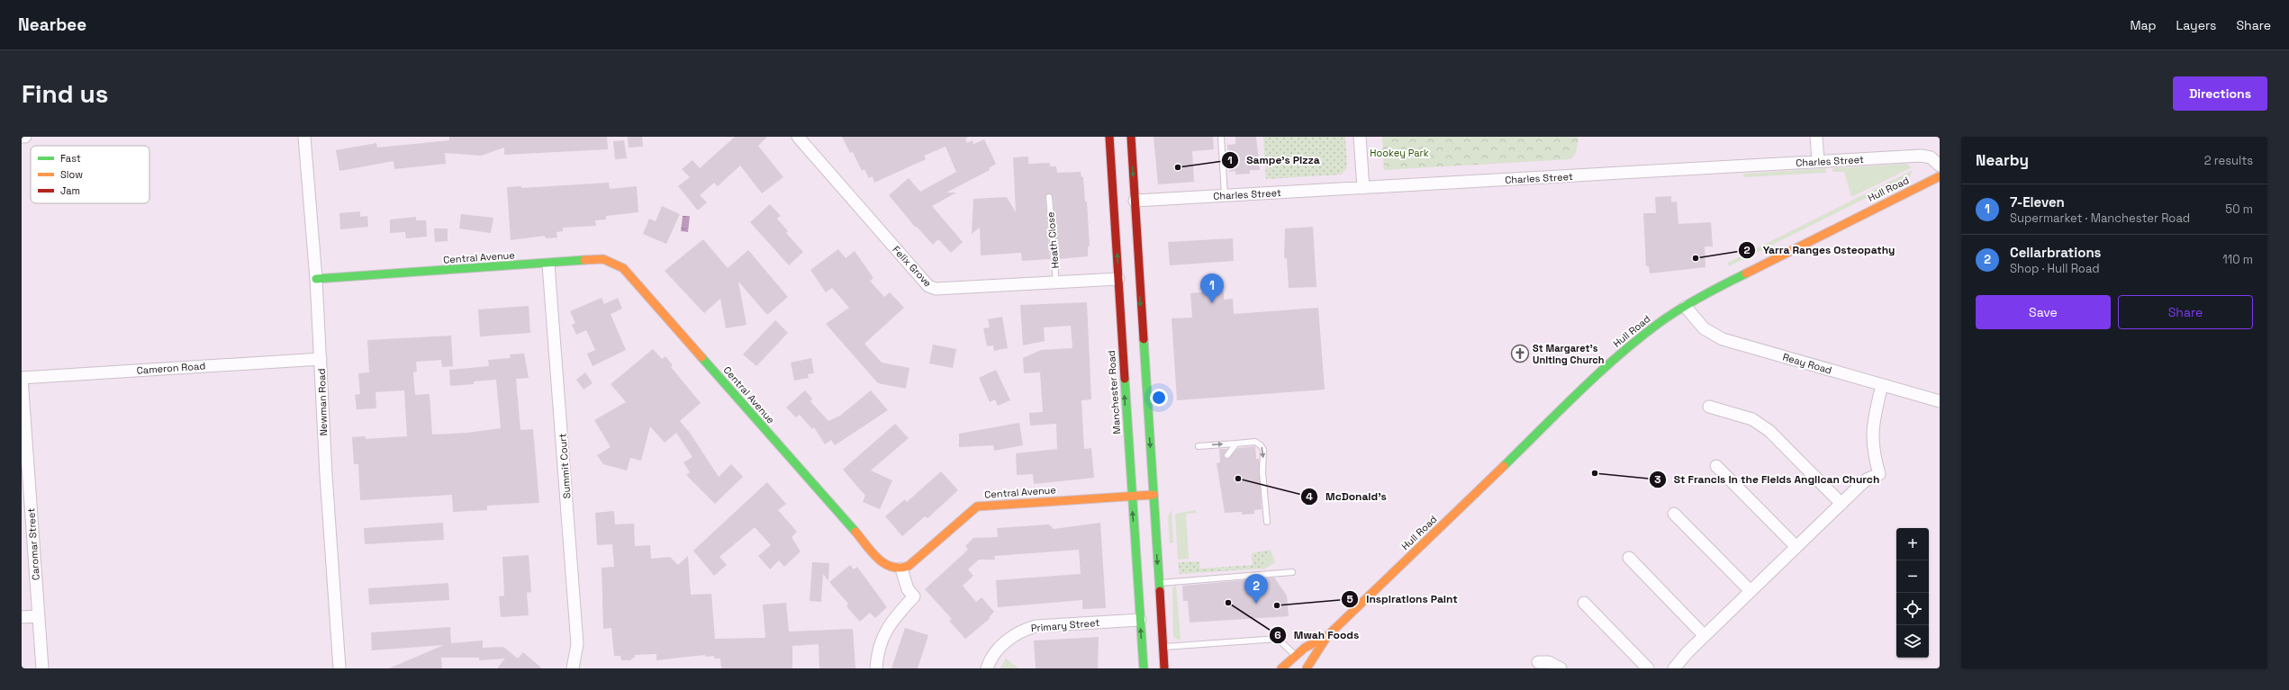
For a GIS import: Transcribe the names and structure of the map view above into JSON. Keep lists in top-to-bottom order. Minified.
{"streets":{"main road":["Hull Road","Central Avenue","Manchester Road"],"street":["Charles Street","Felix Grove","Reay Road","Cameron Road","Newman Road","Summit Court","Caromar Street","Primary Street"],"lane":["Heath Close"]},"crossings":[["Hull Road","Reay Road"],["Heath Close","Felix Grove"],["Central Avenue","Manchester Road"],["Central Avenue","Newman Road"],["Central Avenue","Summit Court"],["Felix Grove","Manchester Road"],["Cameron Road","Newman Road"],["Cameron Road","Caromar Street"],["Manchester Road","Primary Street"]],"parks":["Hookey Park"],"places":{"other":["Sampe's Pizza","Yarra Ranges Osteopathy","St Francis in the Fields Anglican Church","McDonald's","Mwah Foods","Inspirations Paint"],"church":["St Margaret's Uniting Church"]},"legend":["Fast","Slow","Jam"],"page":{"header":"Nearbee","nav":["Map","Layers","Share"],"buttons":["Directions",["Save","Share"]],"title":"Find us","heading":["Nearby","2 results"],"list":[{"mark":"1","name":"7-Eleven","note":"Supermarket · Manchester Road","value":"50 m"},{"mark":"2","name":"Cellarbrations","note":"Shop · Hull Road","value":"110 m"}],"pins":["1","2"],"map_buttons":["+","−"]}}
